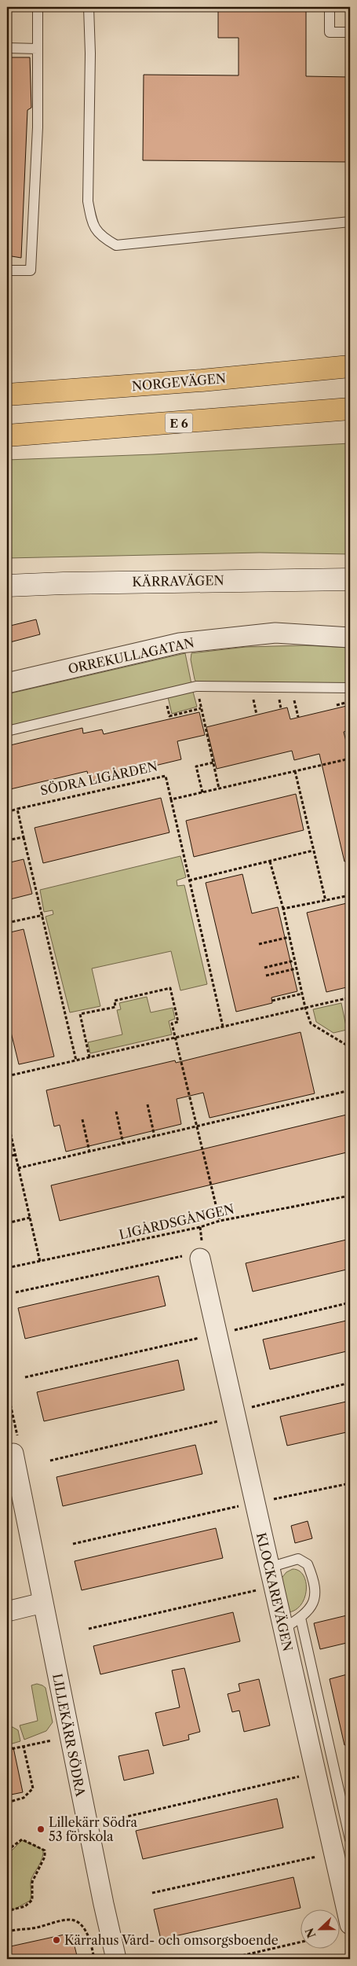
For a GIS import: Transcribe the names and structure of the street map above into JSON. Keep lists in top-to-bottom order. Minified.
{"streets":{"highway":["NORGEVÄGEN","E 6"],"street":["KÄRRAVÄGEN","ORREKULLAGATAN","KLOCKAREVÄGEN","LILLEKÄRR SÖDRA"],"path":["SÖDRA LIGÅRDEN","LIGÅRDSGÅNGEN"]},"places":["Lillekärr Södra 53 förskola","Kärrahus Vård- och omsorgsboende"],"north":"left"}
